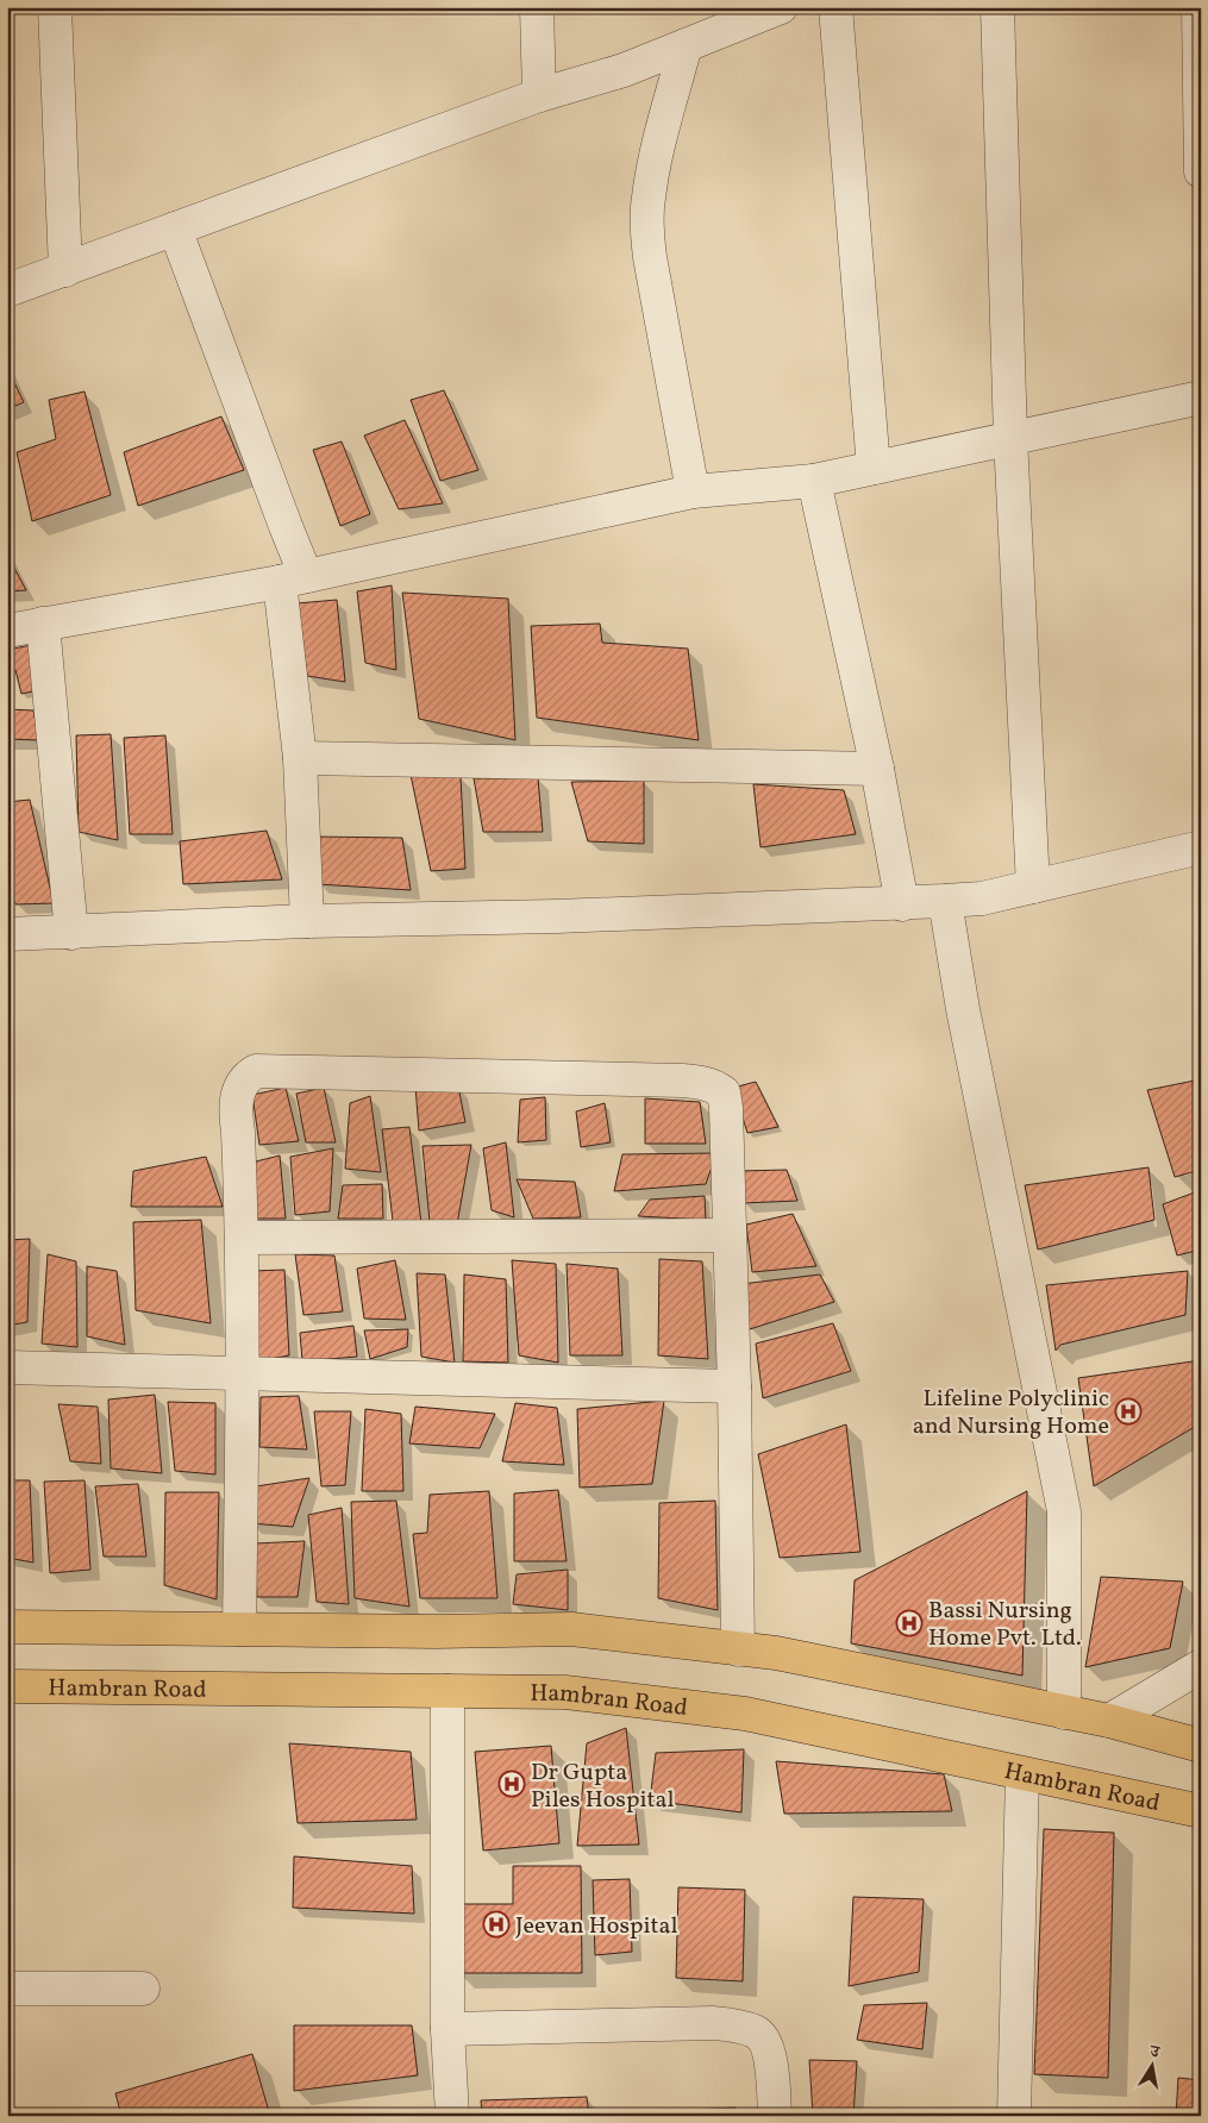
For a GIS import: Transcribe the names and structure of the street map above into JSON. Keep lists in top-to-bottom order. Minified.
{"streets":{"main road":["Hambran Road"]},"places":{"hospital":["Lifeline Polyclinic and Nursing Home","Bassi Nursing Home Pvt. Ltd.","Dr Gupta Piles Hospital","Jeevan Hospital"]},"north":"top"}
